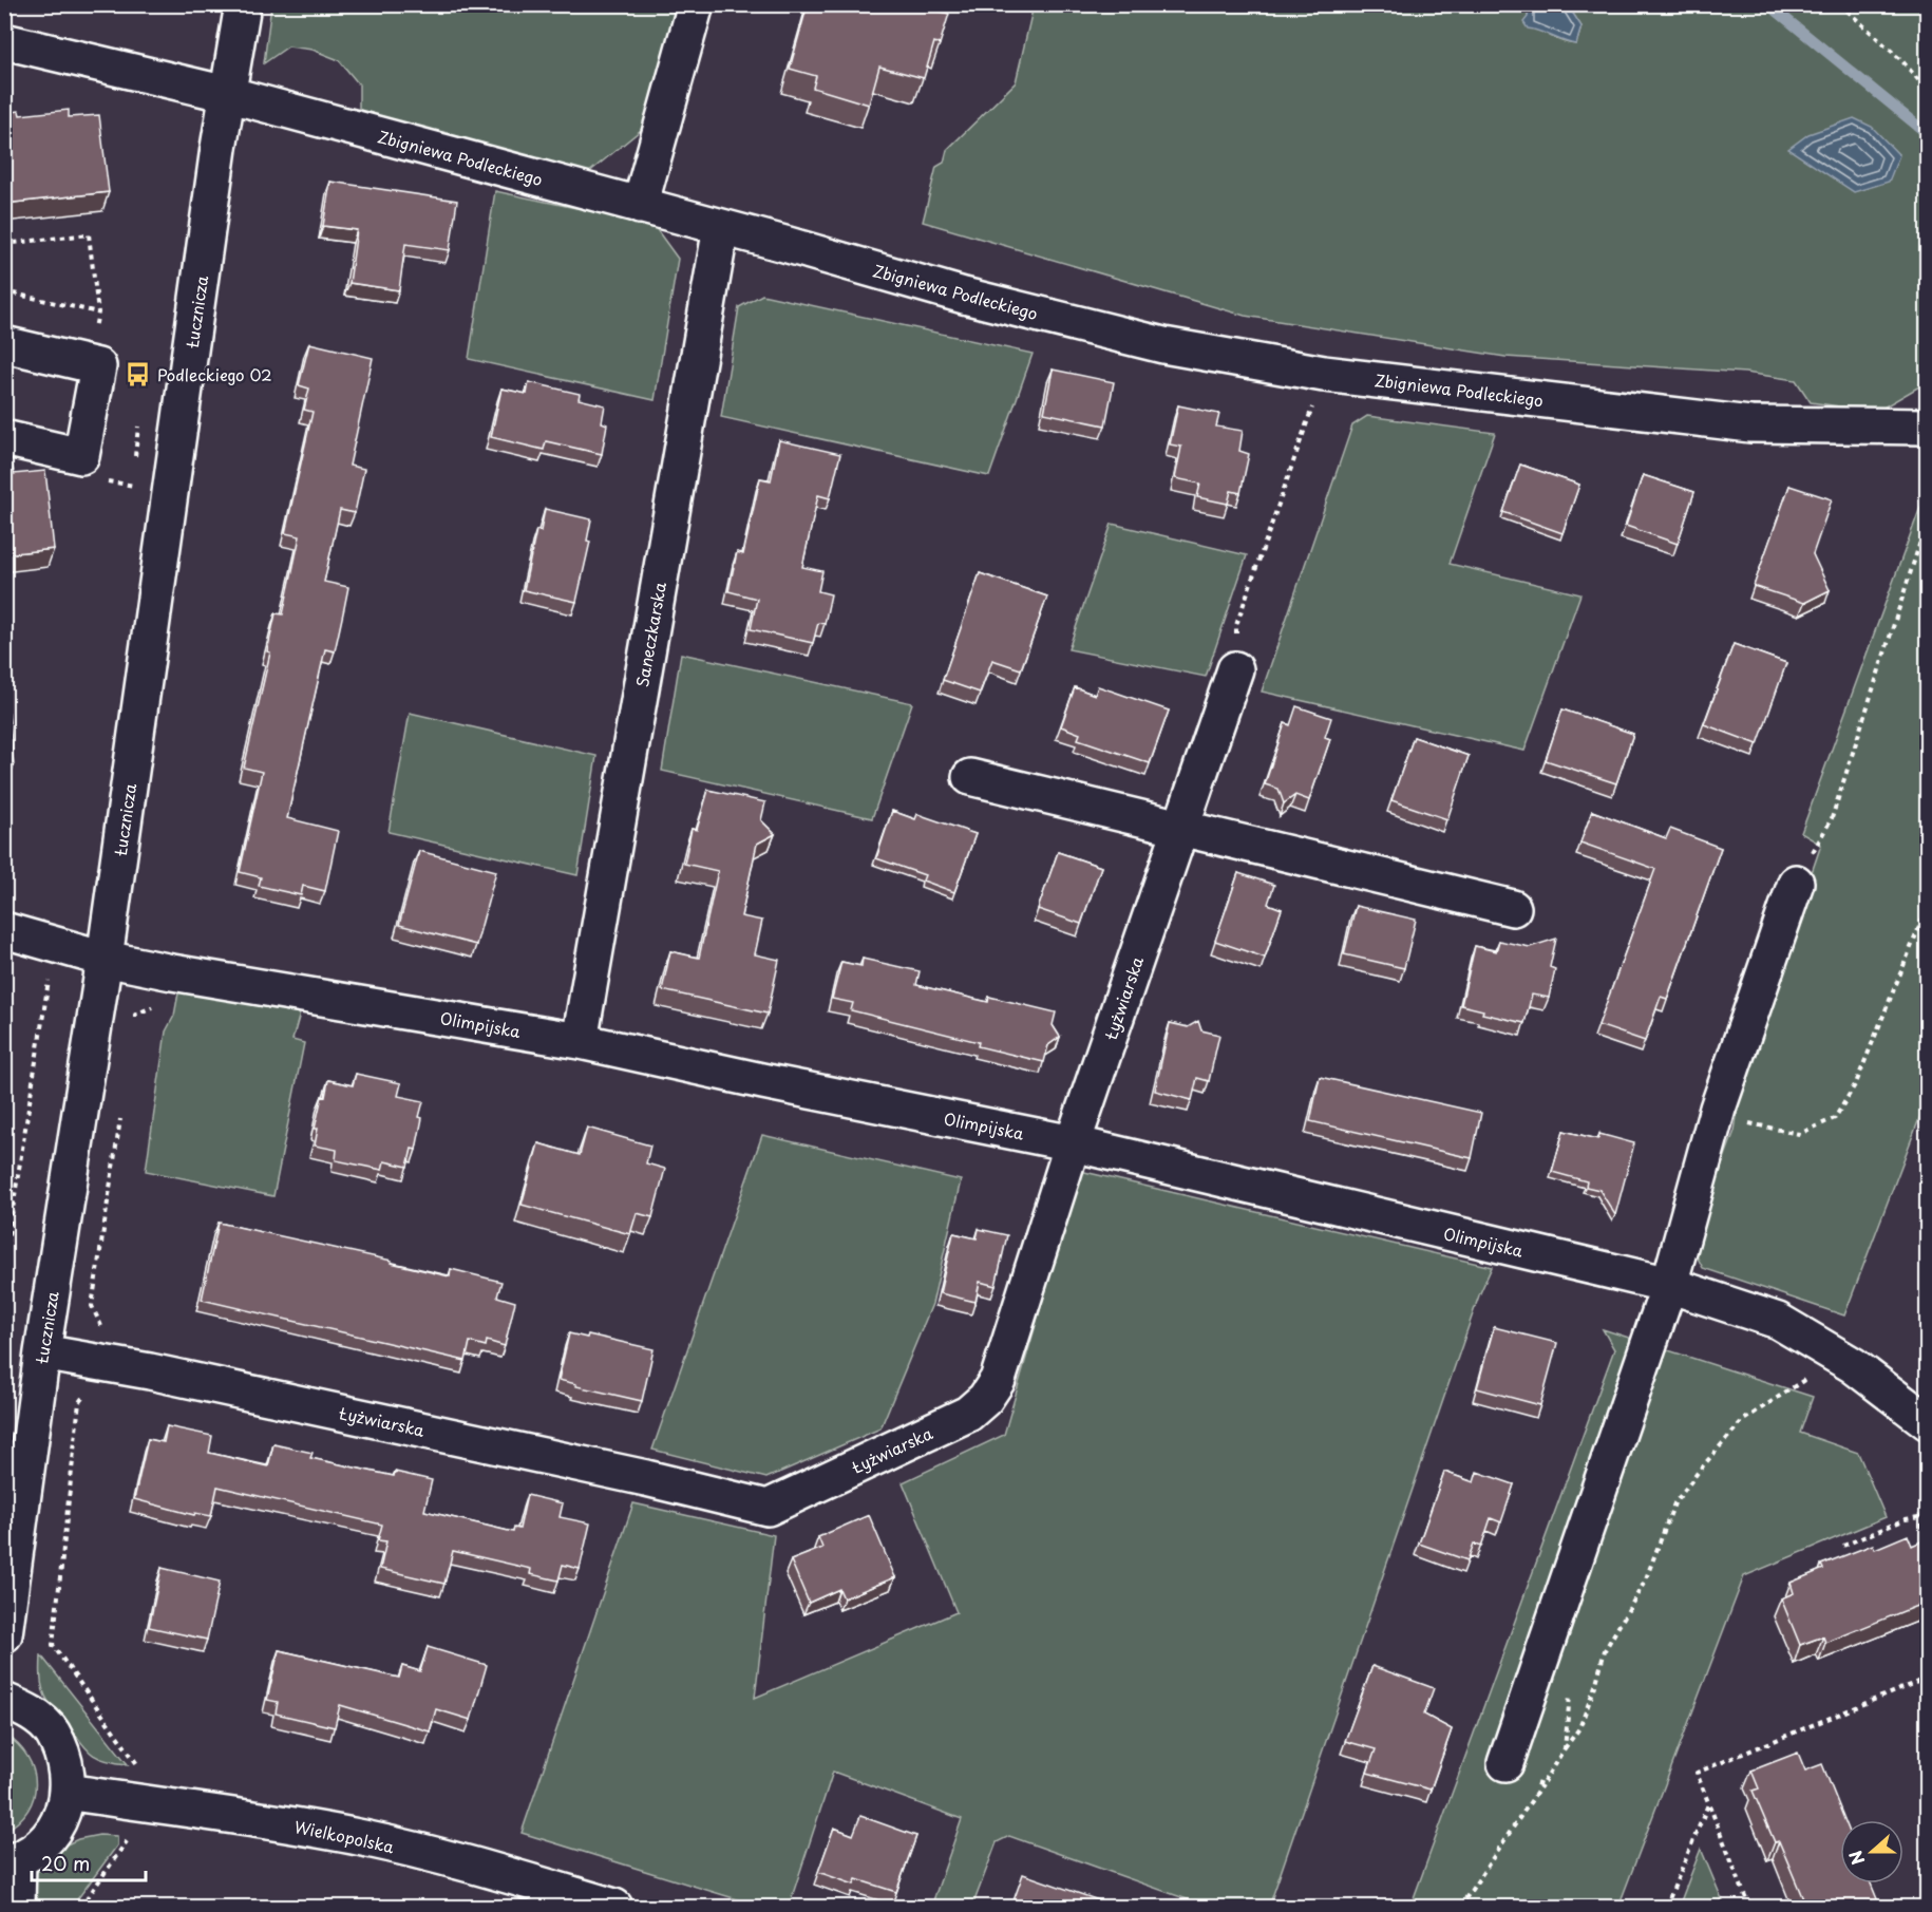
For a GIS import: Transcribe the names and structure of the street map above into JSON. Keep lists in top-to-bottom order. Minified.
{"streets":{"street":["Zbigniewa Podleckiego","Łucznicza","Saneczkarska","Łyżwiarska","Olimpijska","Wielkopolska"]},"crossings":[["Zbigniewa Podleckiego","Łucznicza"],["Zbigniewa Podleckiego","Saneczkarska"],["Łucznicza","Łyżwiarska"],["Łucznicza","Olimpijska"],["Saneczkarska","Olimpijska"],["Łyżwiarska","Olimpijska"]],"places":{"bus stop":["Podleckiego 02"]},"scale_bar":"20 m","north":"left"}
